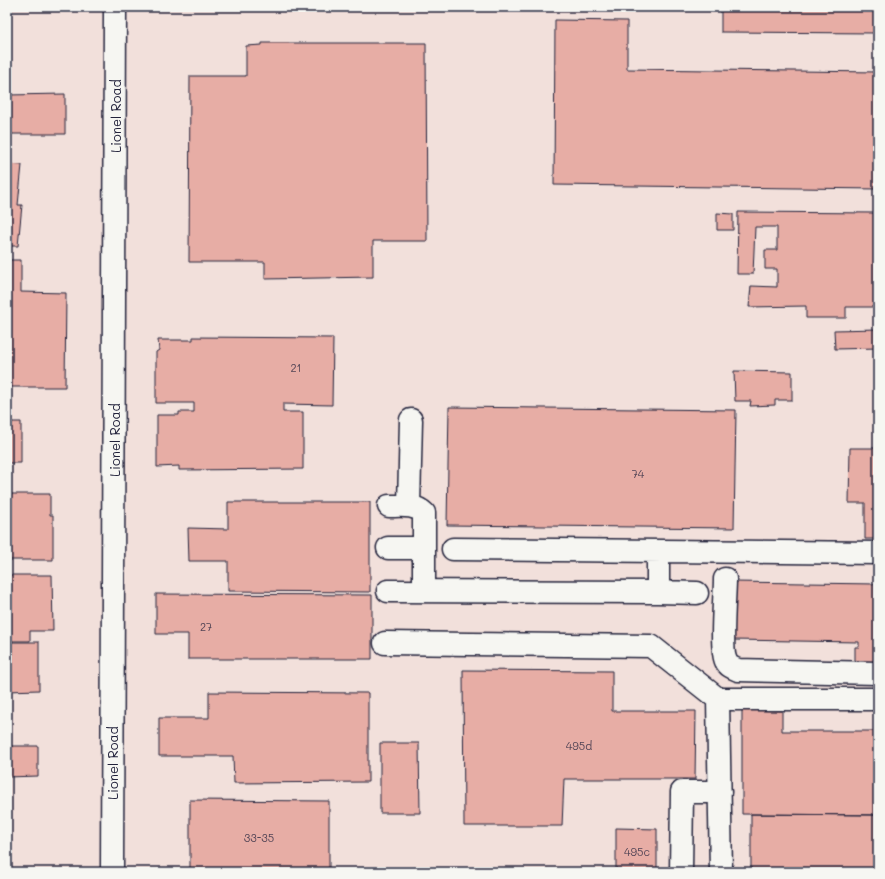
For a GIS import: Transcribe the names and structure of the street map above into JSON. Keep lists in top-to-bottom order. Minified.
{"streets":{"street":["Lionel Road"]},"house_numbers":["21","74","27","495d","33-35","495c"]}
